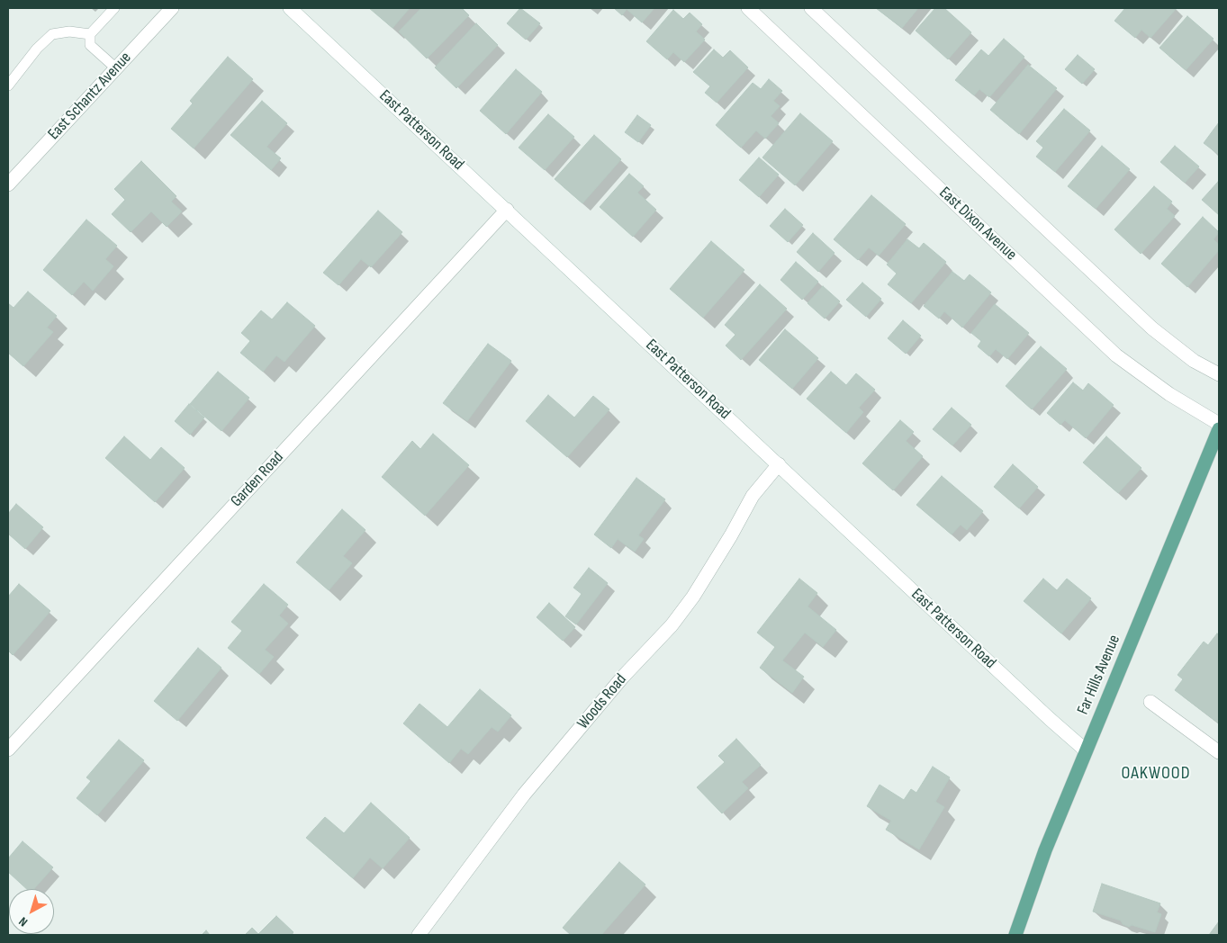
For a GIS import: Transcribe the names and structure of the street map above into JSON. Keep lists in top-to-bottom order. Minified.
{"streets":{"main road":["Far Hills Avenue"],"street":["East Schantz Avenue","East Patterson Road","East Dixon Avenue","Garden Road","Woods Road"]},"crossings":[["East Patterson Road","Garden Road"],["East Patterson Road","Far Hills Avenue"],["East Patterson Road","Woods Road"]],"districts":["OAKWOOD"],"north":"bottom left"}
